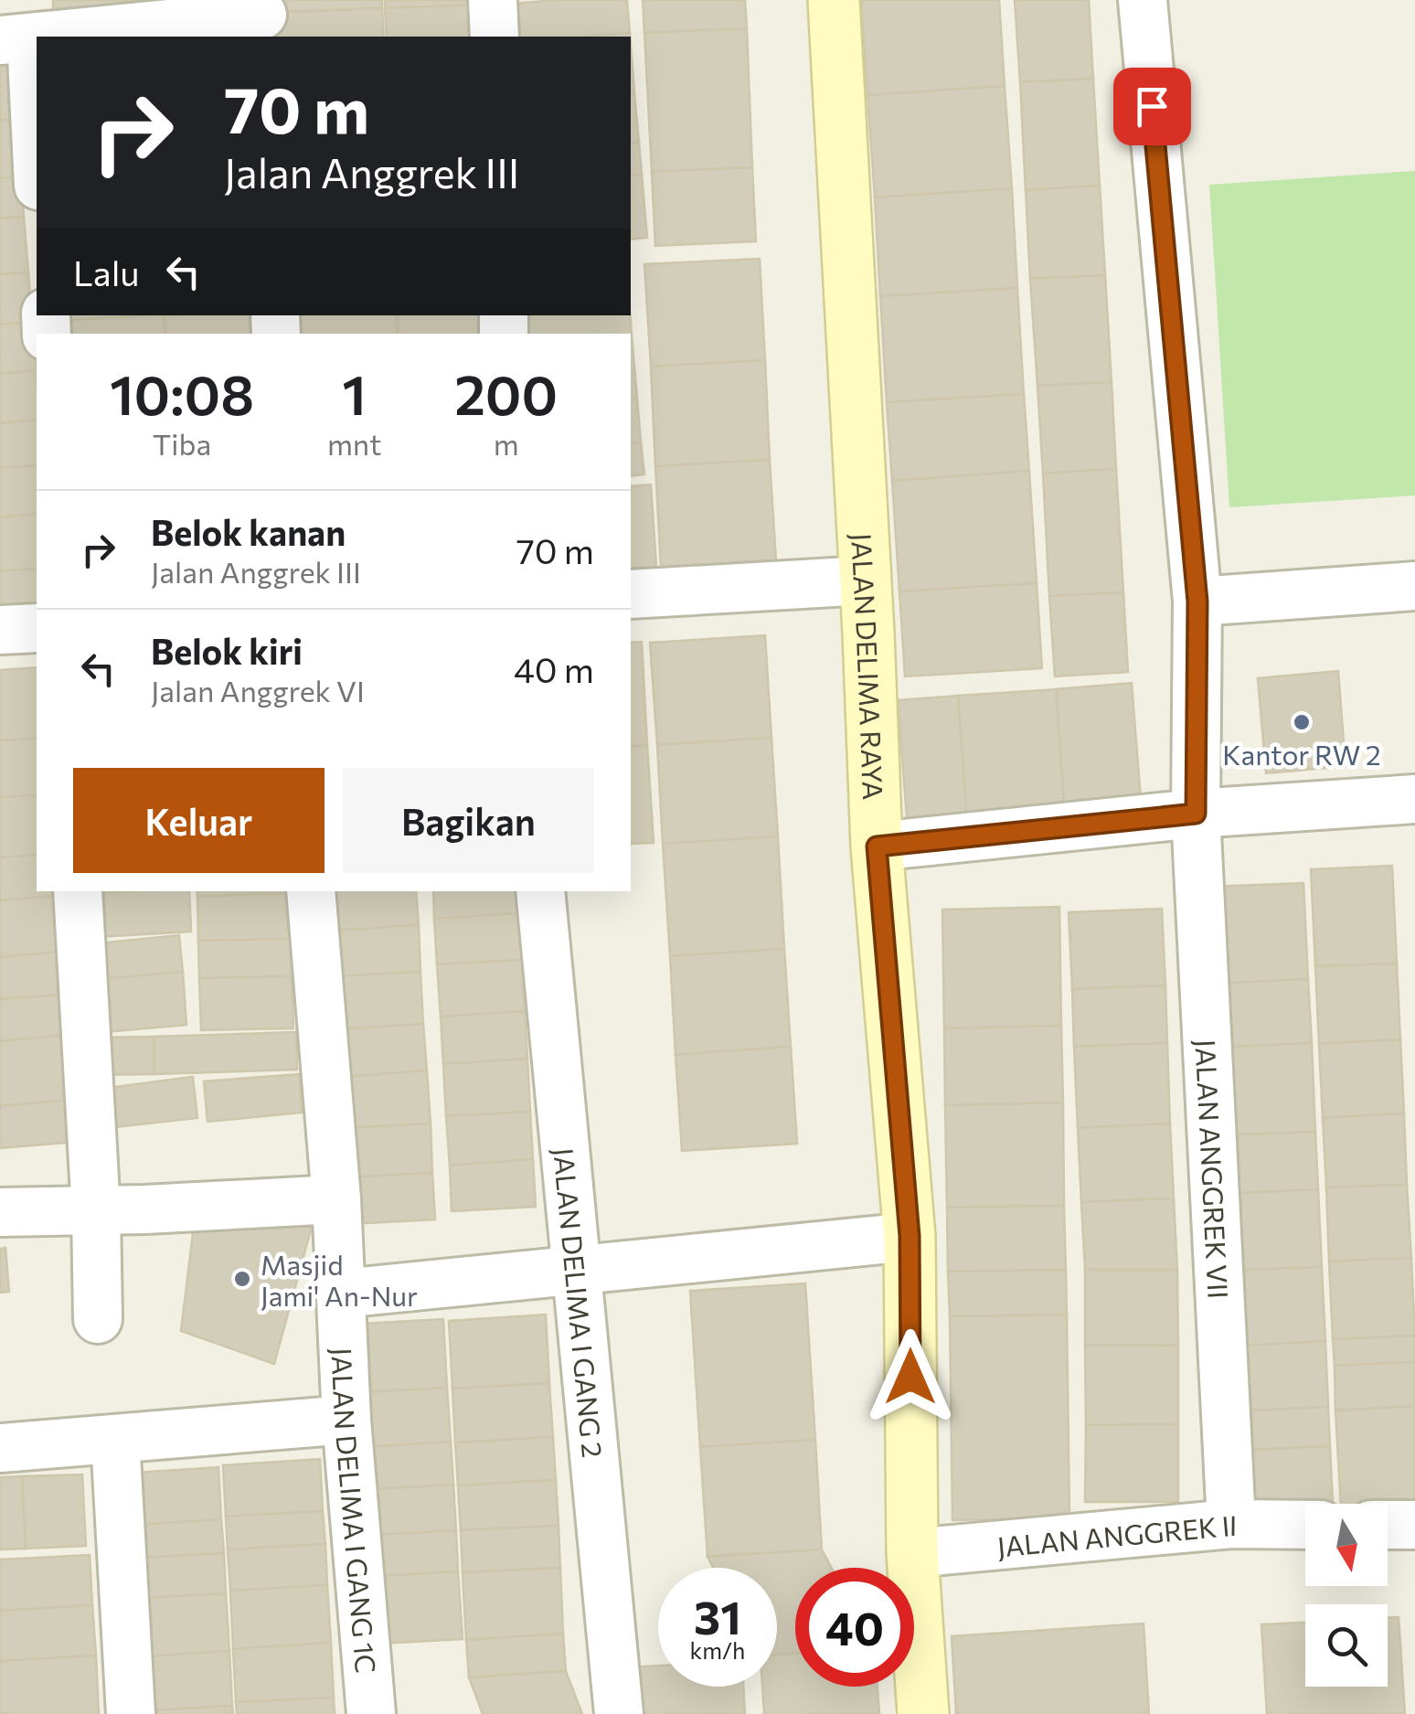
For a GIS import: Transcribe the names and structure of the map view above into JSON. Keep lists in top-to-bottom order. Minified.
{"streets":{"street":["JALAN DELIMA RAYA","JALAN ANGGREK VII","JALAN DELIMA I GANG 2","JALAN DELIMA I GANG 1C","JALAN ANGGREK II"]},"crossings":[["JALAN DELIMA RAYA","JALAN ANGGREK II"],["JALAN ANGGREK VII","JALAN ANGGREK II"]],"places":["Kantor RW 2","Masjid Jami' An-Nur"],"north":"bottom","page":{"turn":["70 m","Jalan Anggrek III"],"then":"Lalu","eta":["10:08","Tiba","1","mnt","200","m"],"list":[{"name":"Belok kanan","note":"Jalan Anggrek III","value":"70 m"},{"name":"Belok kiri","note":"Jalan Anggrek VI","value":"40 m"}],"buttons":["Keluar","Bagikan"],"speed":"31 km/h","limit":"40"}}
